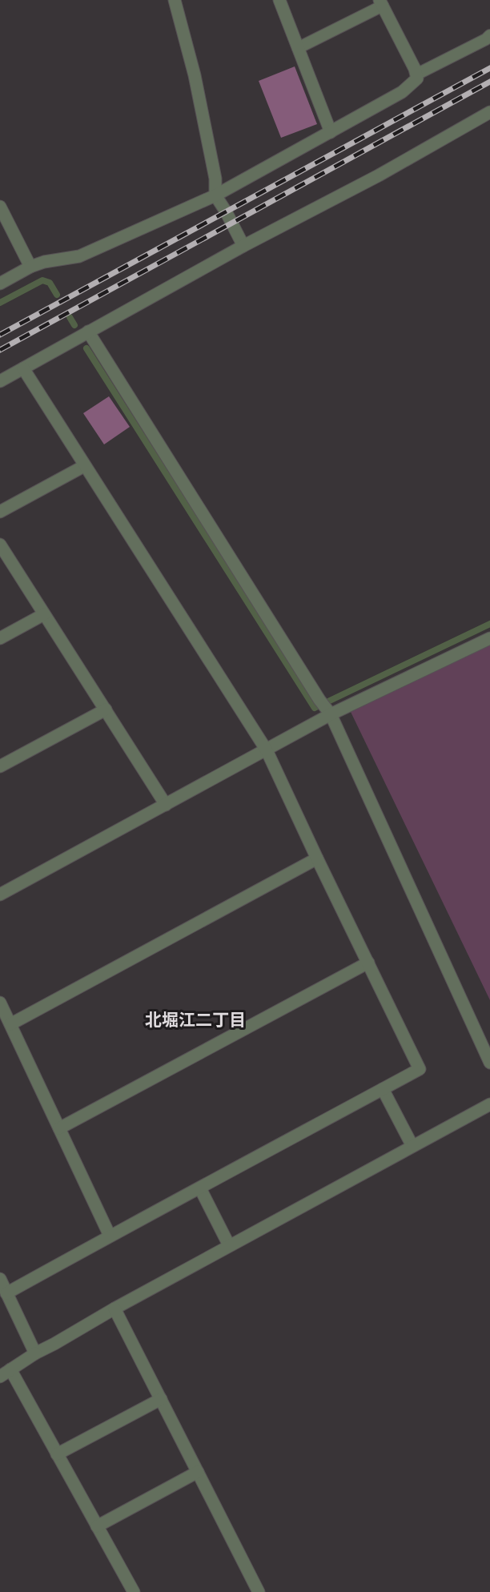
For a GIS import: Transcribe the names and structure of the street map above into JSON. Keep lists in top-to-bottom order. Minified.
{"districts":["北堀江二丁目"]}
